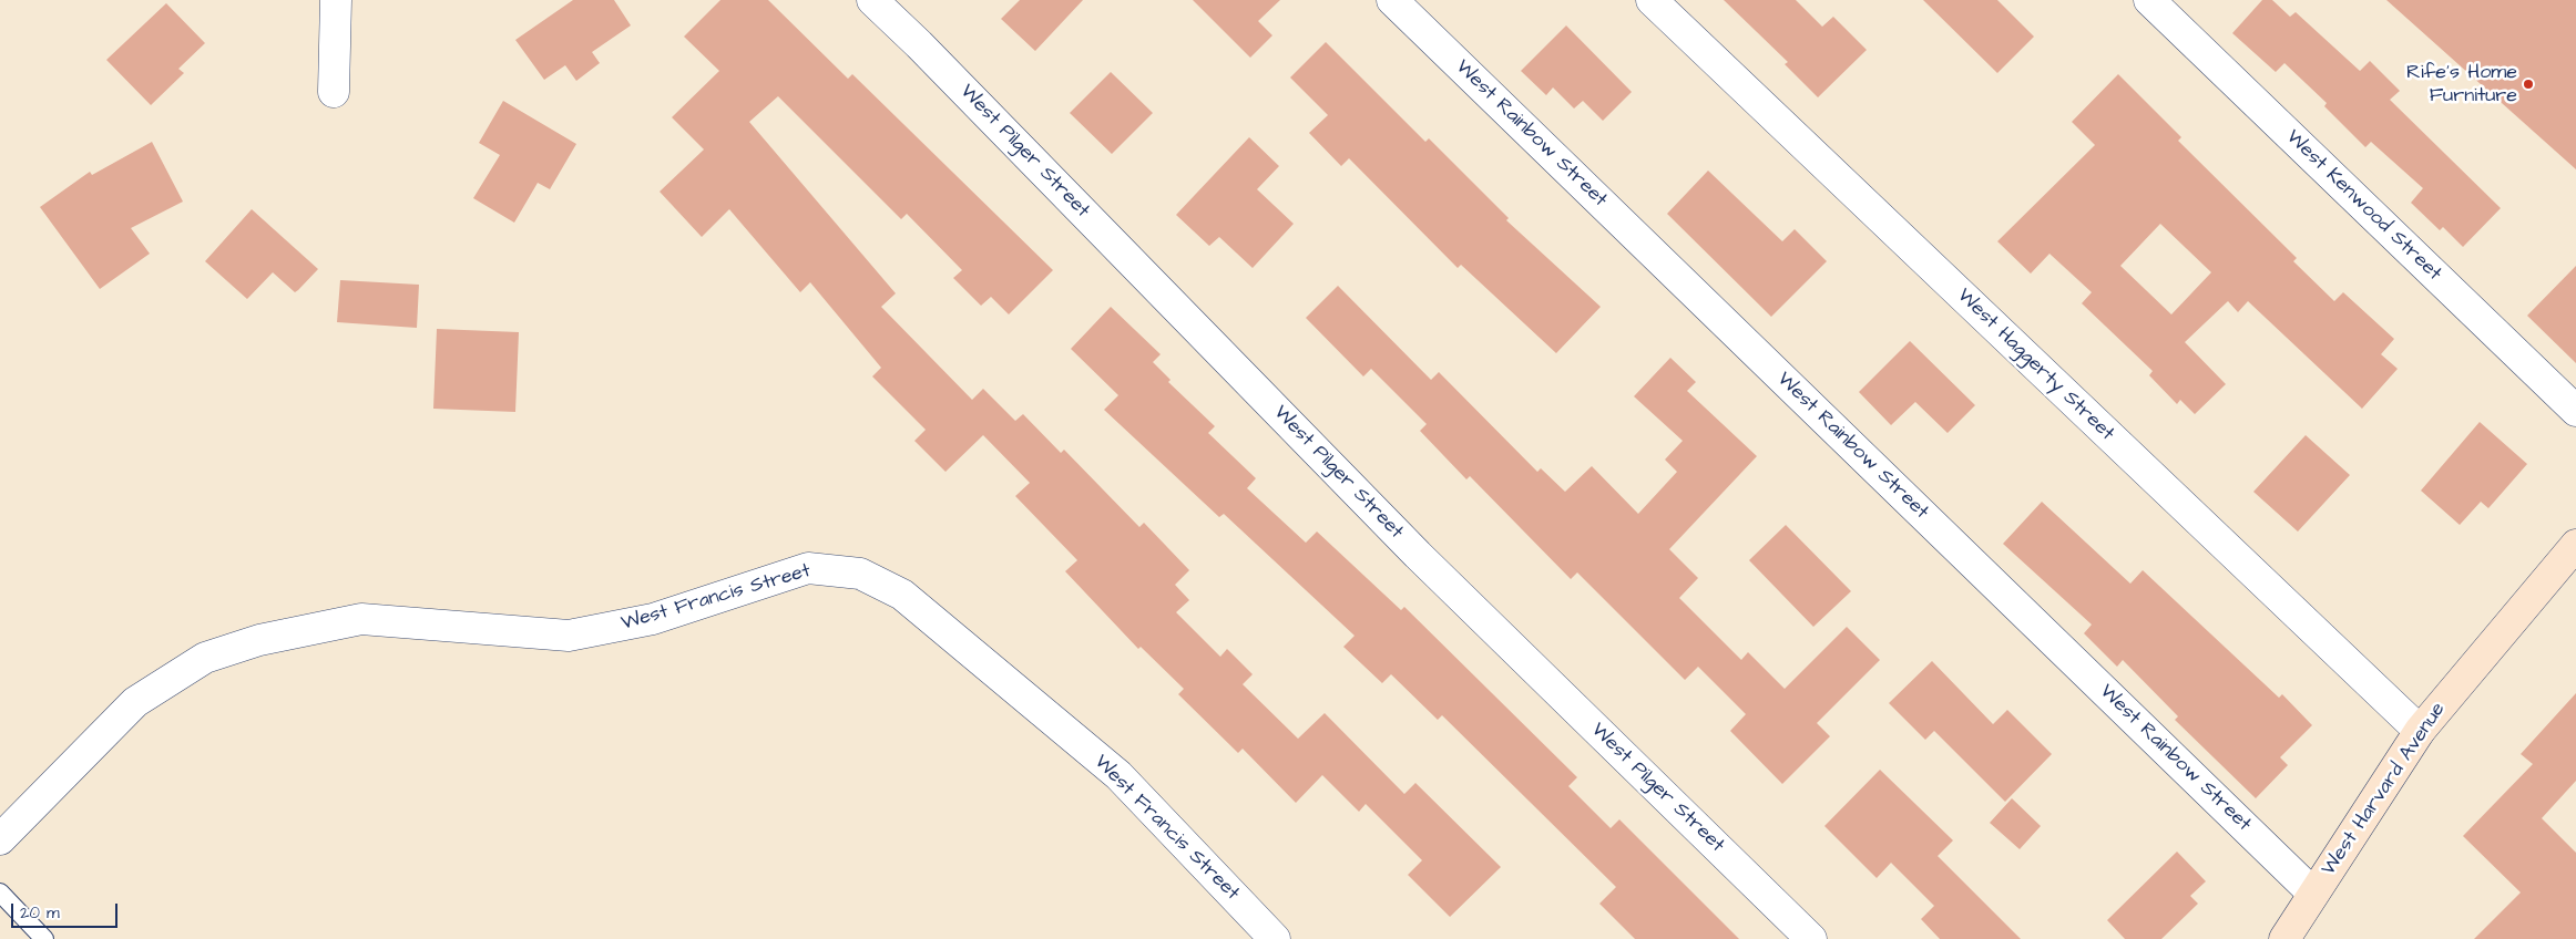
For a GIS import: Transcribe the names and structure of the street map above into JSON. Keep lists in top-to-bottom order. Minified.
{"streets":{"main road":["West Harvard Avenue"],"street":["West Rainbow Street","West Pilger Street","West Kenwood Street","West Haggerty Street","West Francis Street"]},"crossings":[["West Rainbow Street","West Harvard Avenue"],["West Haggerty Street","West Harvard Avenue"]],"places":["Rife's Home Furniture"],"scale_bar":"20 m"}
